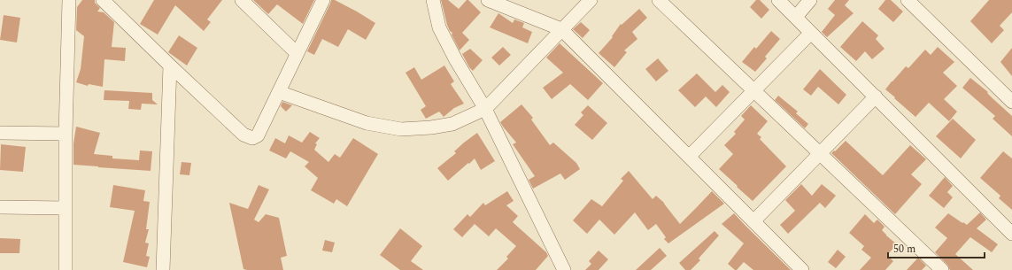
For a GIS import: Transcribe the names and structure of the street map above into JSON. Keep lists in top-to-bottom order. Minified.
{"scale_bar":"50 m"}
